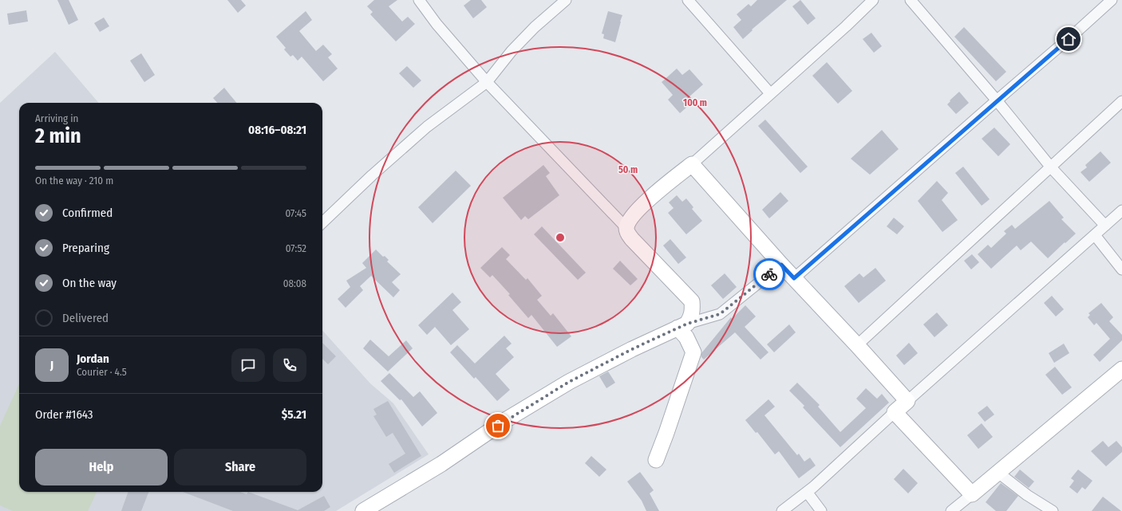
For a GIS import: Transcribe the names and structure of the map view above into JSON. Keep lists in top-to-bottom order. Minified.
{"page":{"heading":["2 min","Arriving in","08:16–08:21"],"panel":["Jordan","Courier · 4.5","Order #1643","$5.21"],"bar":"On the way · 210 m","list":[["Confirmed","07:45"],["Preparing","07:52"],["On the way","08:08"],"Delivered"],"round":"J","buttons":["Help","Share"]},"rings":["100 m","50 m"]}
